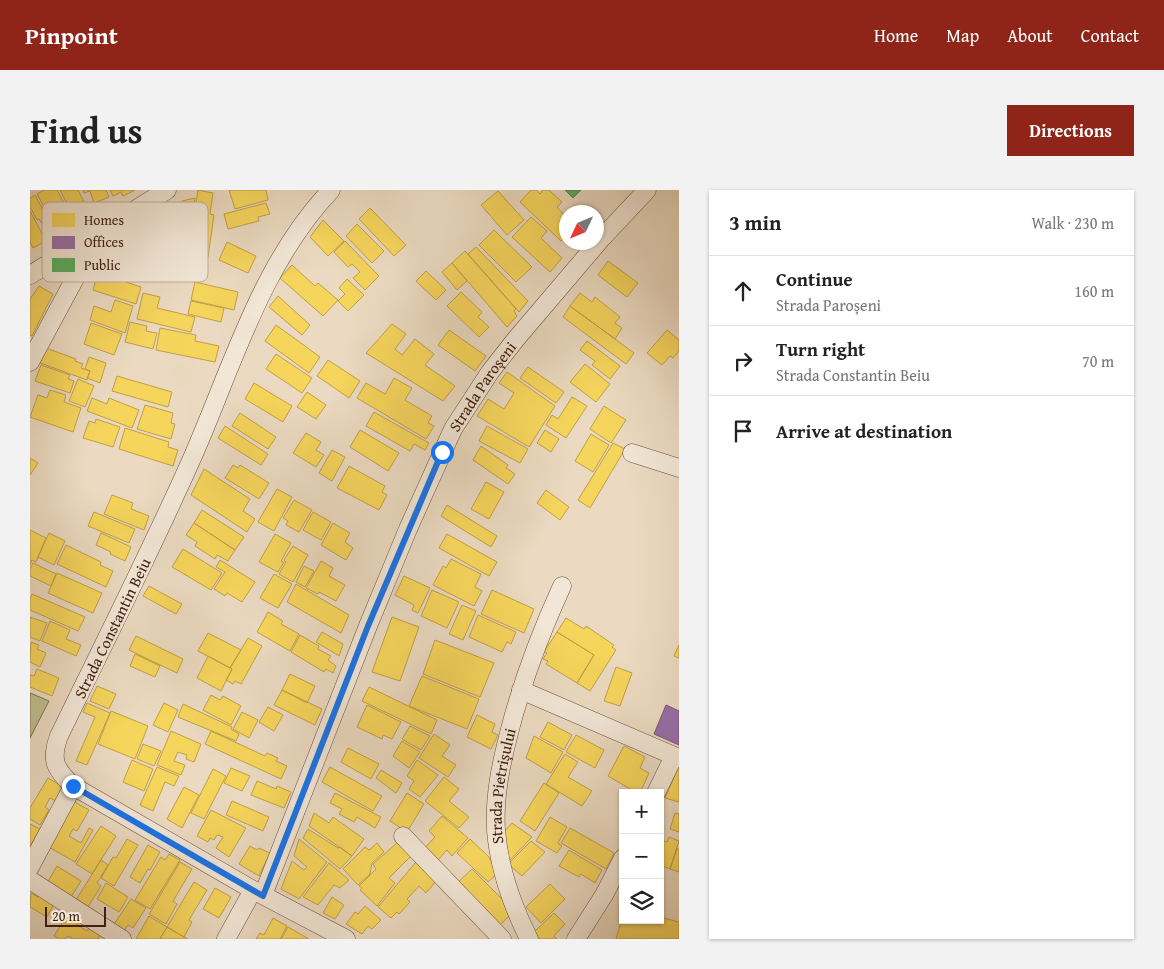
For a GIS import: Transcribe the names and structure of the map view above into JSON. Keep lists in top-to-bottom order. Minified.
{"streets":{"street":["Strada Paroșeni","Strada Constantin Beiu","Strada Pietrișului"]},"crossings":[["Strada Paroșeni","Strada Constantin Beiu"]],"legend":["Homes","Offices","Public"],"scale_bar":"20 m","north":"bottom left","page":{"header":"Pinpoint","nav":["Home","Map","About","Contact"],"title":"Find us","buttons":"Directions","heading":["3 min","Walk · 230 m"],"list":[["Continue","Strada Paroșeni","160 m"],["Turn right","Strada Constantin Beiu","70 m"],"Arrive at destination"],"map_buttons":["+","−"],"scale":"20 m"}}
